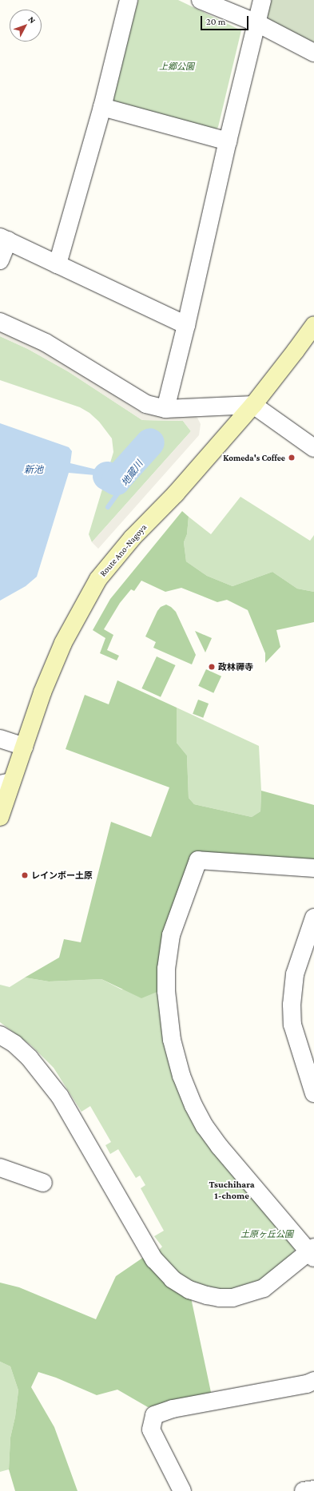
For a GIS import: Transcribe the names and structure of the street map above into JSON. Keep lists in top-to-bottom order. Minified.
{"streets":{"main road":["Route Ano-Nagoya"]},"districts":["Tsuchihara 1-chome"],"water":["新池","地蔵川"],"parks":["上郷公園","土原ヶ丘公園"],"places":["Komeda's Coffee","政林禪寺","レインボー土原"],"scale_bar":"20 m","north":"top right"}
